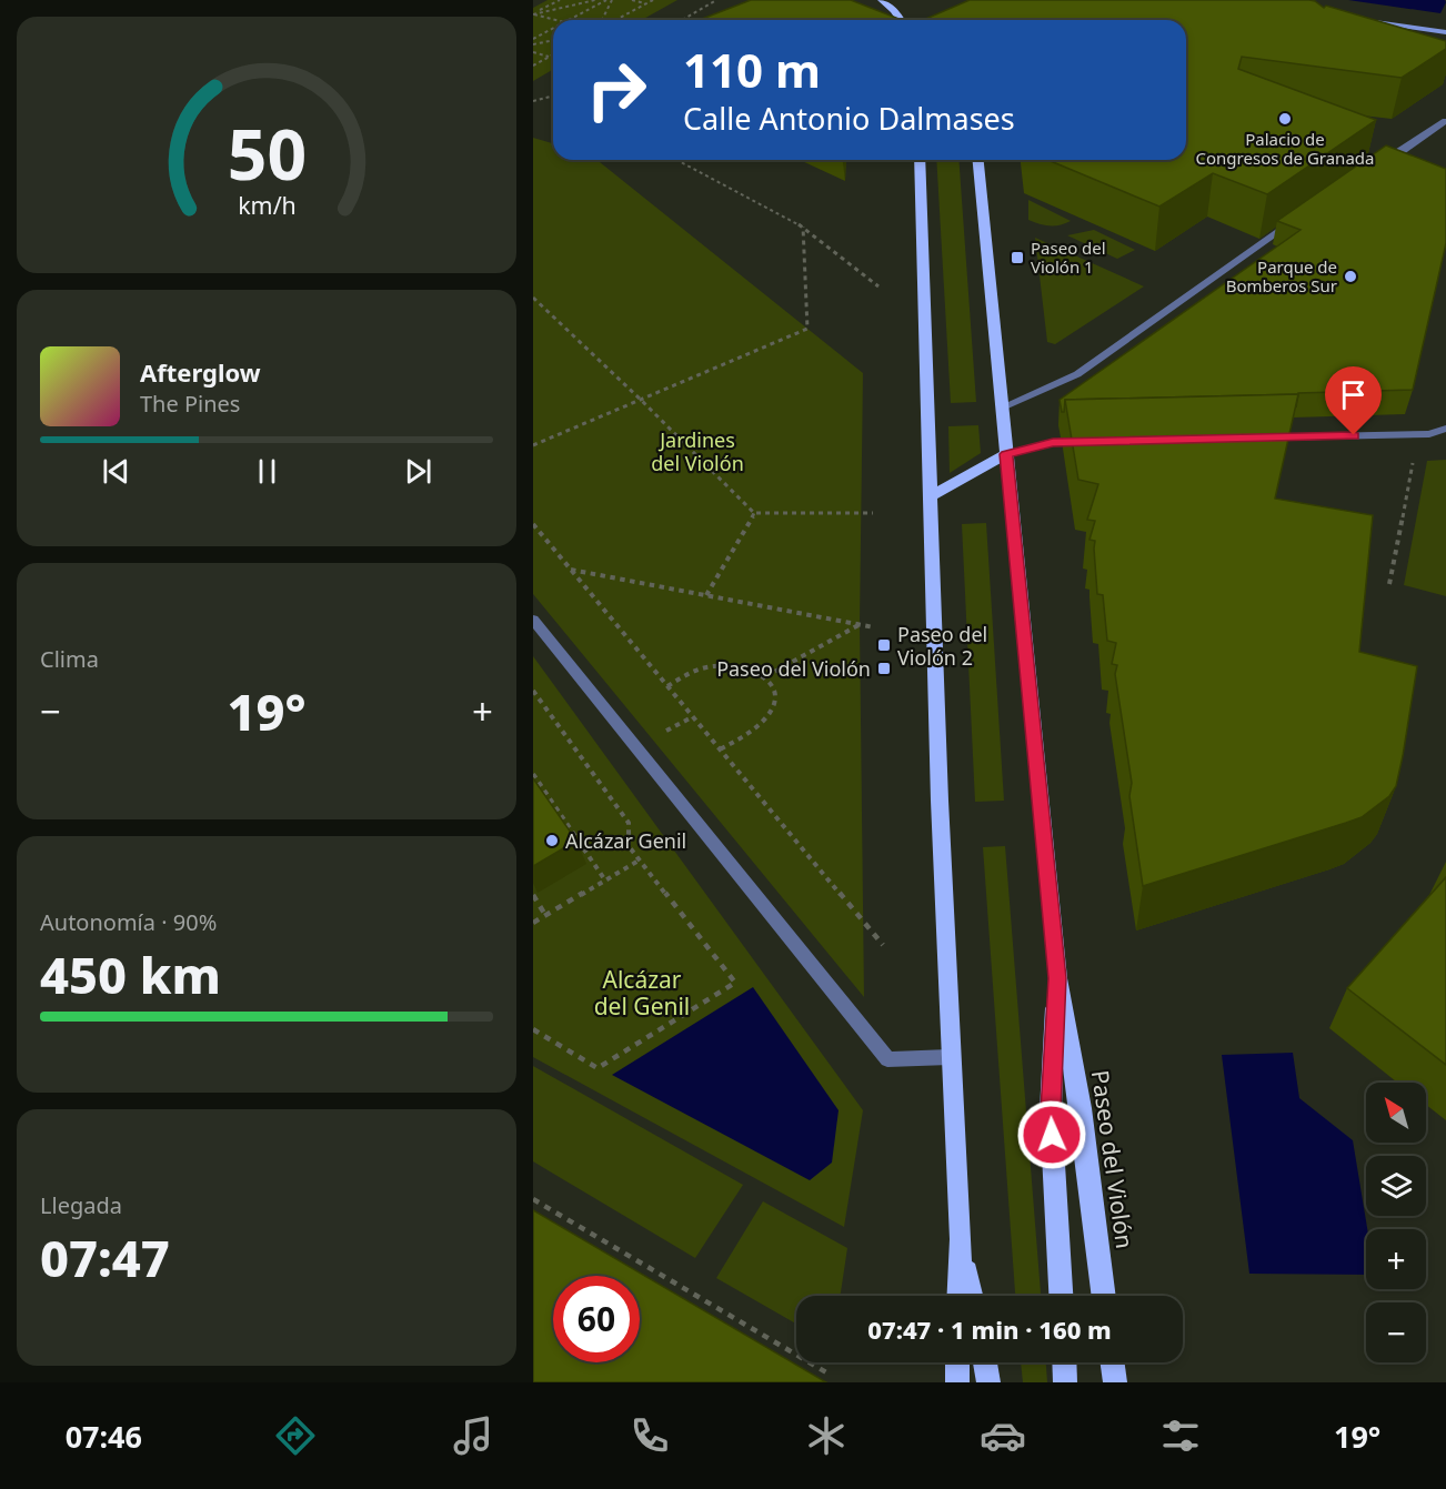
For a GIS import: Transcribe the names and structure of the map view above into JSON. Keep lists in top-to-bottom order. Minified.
{"streets":{"main road":["Paseo del Violón"]},"parks":["Jardines del Violón","Alcázar del Genil"],"places":{"other":["Palacio de Congresos de Granada","Parque de Bomberos Sur","Alcázar Genil"],"transit":["Paseo del Violón 1","Paseo del Violón 2","Paseo del Violón"]},"north":"top left","page":{"turn":["110 m","Calle Antonio Dalmases"],"song":["Afterglow","The Pines"],"tile":["Clima",["Autonomía · 90%","450 km"],["Llegada","07:47"]],"heat":["−","19°","+"],"map_buttons":["+","−"],"limit":"60","trip":"07:47 · 1 min · 160 m","tabs":["07:46","19°"],"gauge":["50","km/h"]}}
